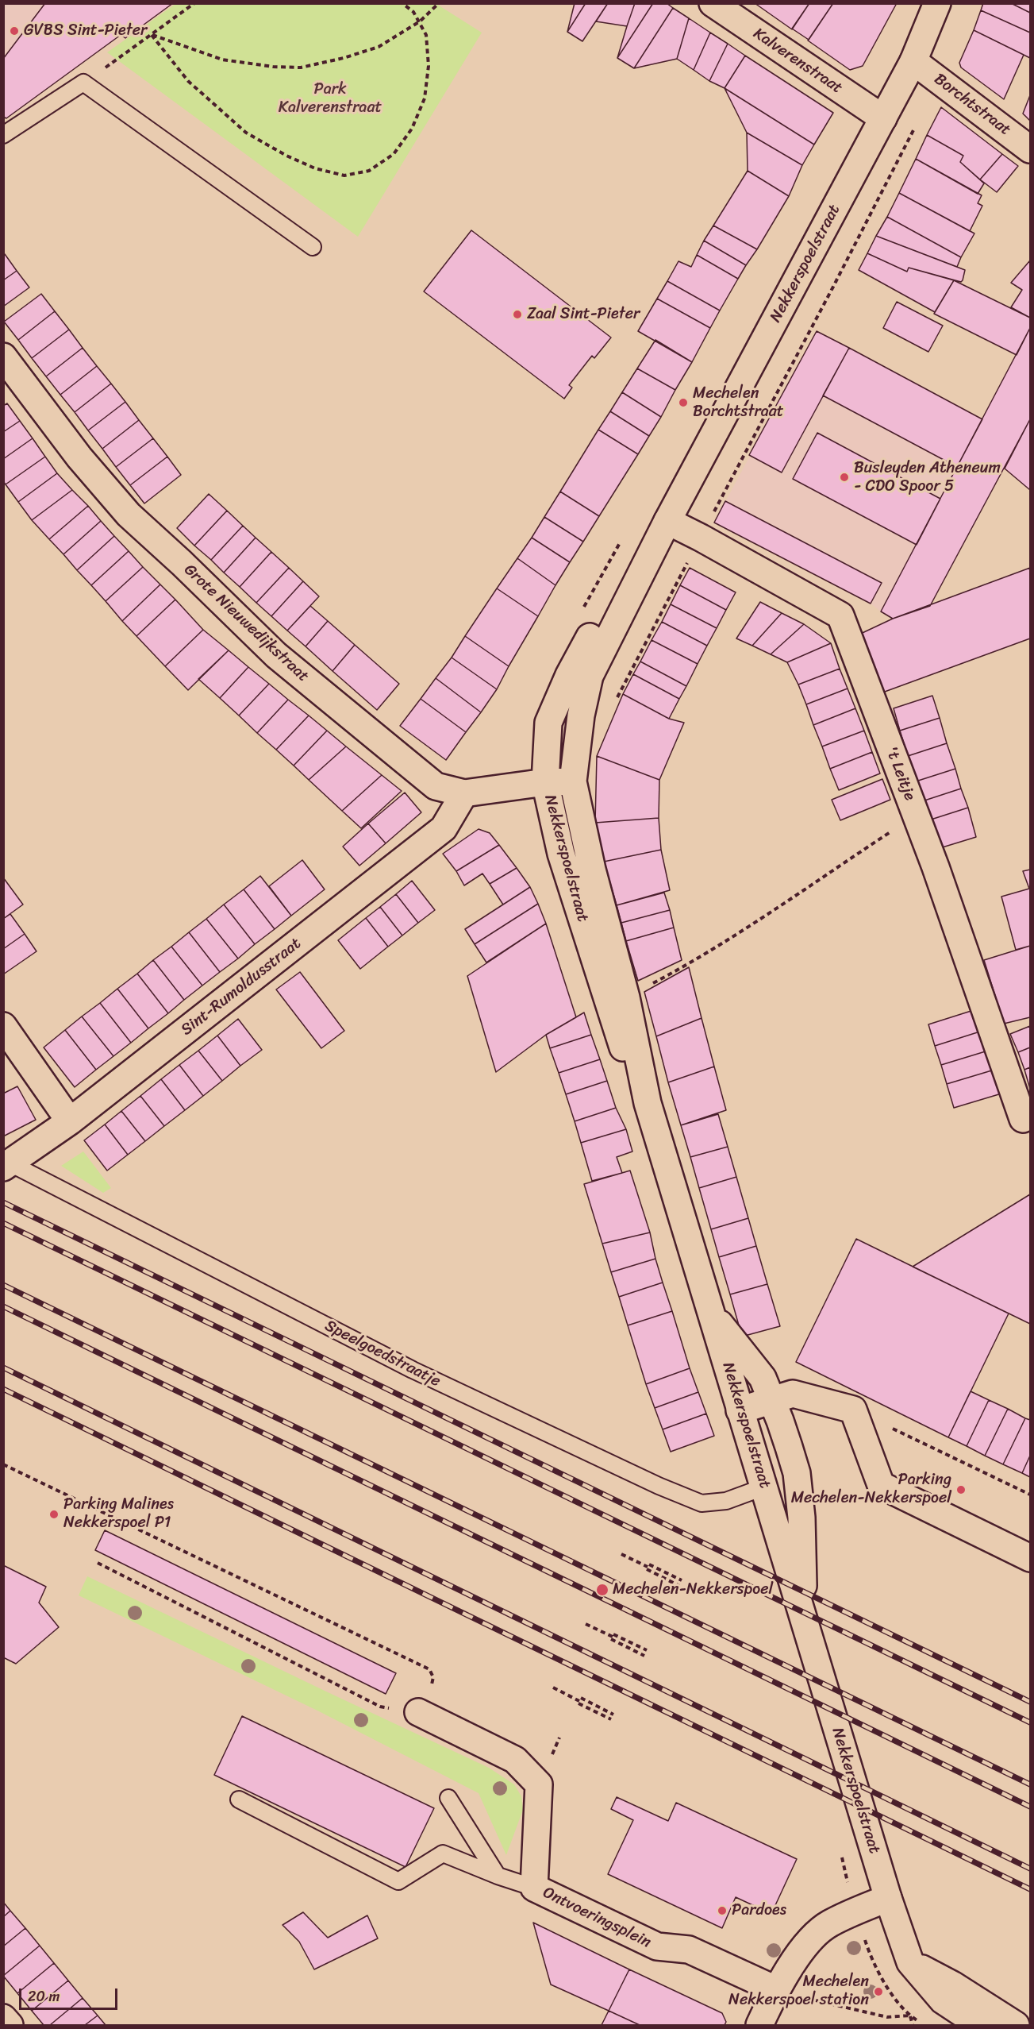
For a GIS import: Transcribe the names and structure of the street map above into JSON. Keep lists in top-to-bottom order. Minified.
{"streets":{"main road":["Kalverenstraat","Borchtstraat","Nekkerspoelstraat","Grote Nieuwedijkstraat","'t Leitje","Sint-Rumoldusstraat","Ontvoeringsplein"],"lane":["Speelgoedstraatje"]},"crossings":[["Kalverenstraat","Nekkerspoelstraat"],["Borchtstraat","Nekkerspoelstraat"],["Nekkerspoelstraat","Grote Nieuwedijkstraat"],["Nekkerspoelstraat","'t Leitje"],["Nekkerspoelstraat","Speelgoedstraatje"],["Grote Nieuwedijkstraat","Sint-Rumoldusstraat"],["Sint-Rumoldusstraat","Speelgoedstraatje"]],"parks":["Park Kalverenstraat"],"places":["GVBS Sint-Pieter","Zaal Sint-Pieter","Mechelen Borchtstraat","Busleyden Atheneum - CDO Spoor 5","Parking Mechelen-Nekkerspoel","Parking Malines Nekkerspoel P1","Mechelen-Nekkerspoel","Pardoes","Mechelen Nekkerspoel station"],"scale_bar":"20 m"}
